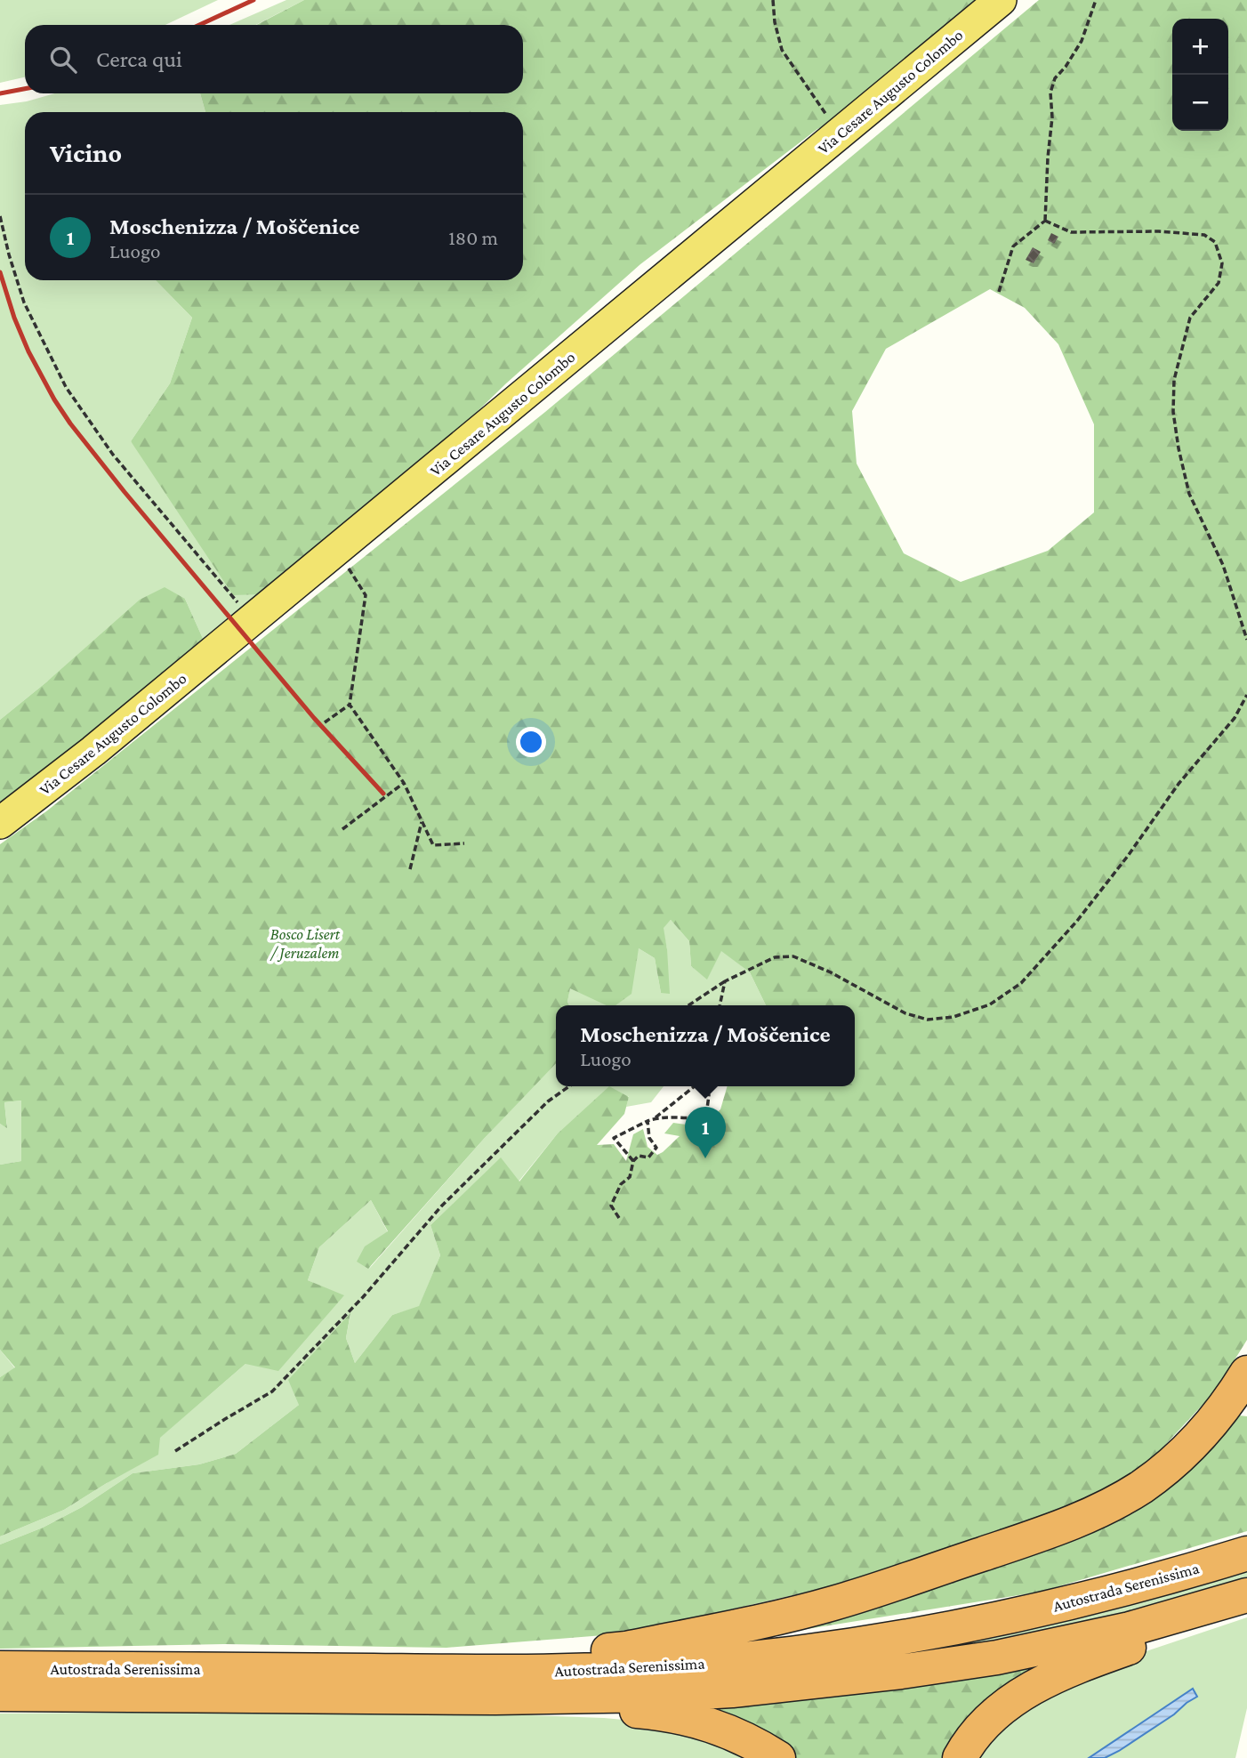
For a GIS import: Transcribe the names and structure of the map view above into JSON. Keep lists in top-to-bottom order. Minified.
{"streets":{"highway":["Autostrada Serenissima"],"main road":["Via Cesare Augusto Colombo"]},"parks":["Bosco Lisert / Jeruzalem"],"page":{"map_buttons":["+","−"],"search":"Cerca qui","heading":"Vicino","list":[{"mark":"1","name":"Moschenizza / Moščenice","note":"Luogo","value":"180 m"}],"popup":["Moschenizza / Moščenice","Luogo"],"pins":"1"}}
